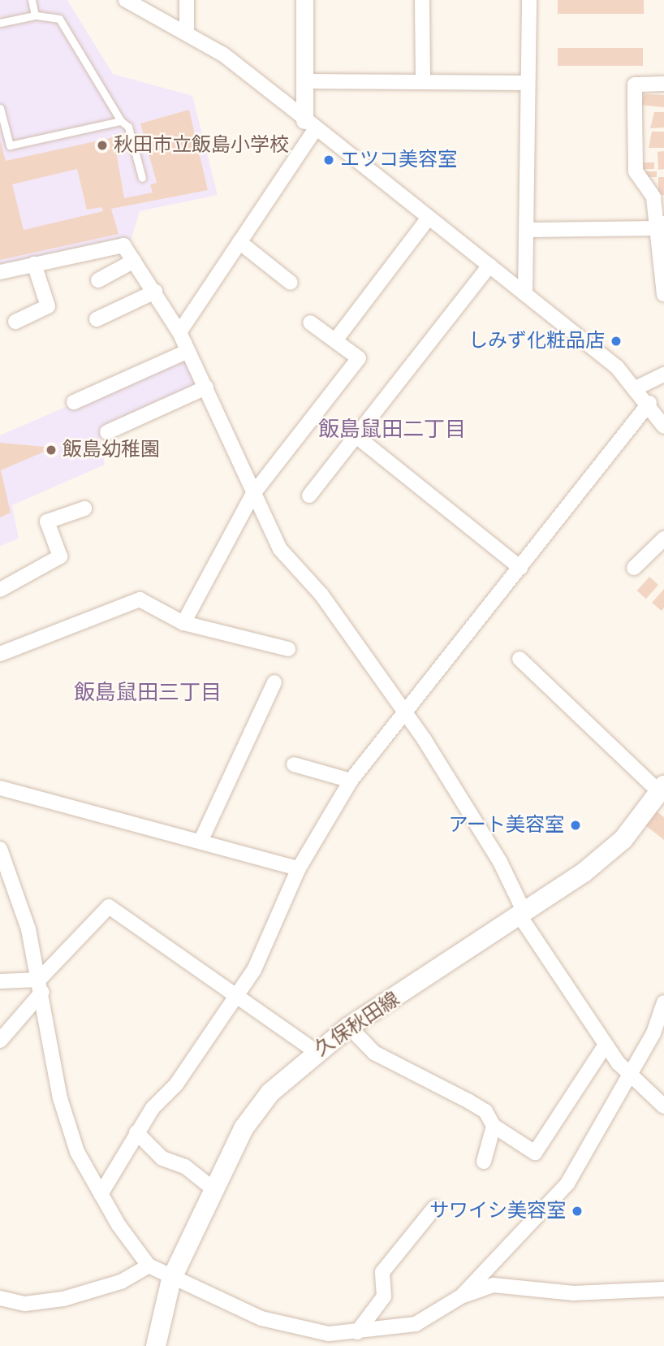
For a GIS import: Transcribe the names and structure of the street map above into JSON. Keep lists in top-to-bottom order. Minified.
{"streets":{"main road":["久保秋田線"]},"districts":["飯島鼠田二丁目","飯島鼠田三丁目"],"places":["秋田市立飯島小学校","エツコ美容室","しみず化粧品店","飯島幼稚園","アート美容室","サワイシ美容室"]}
